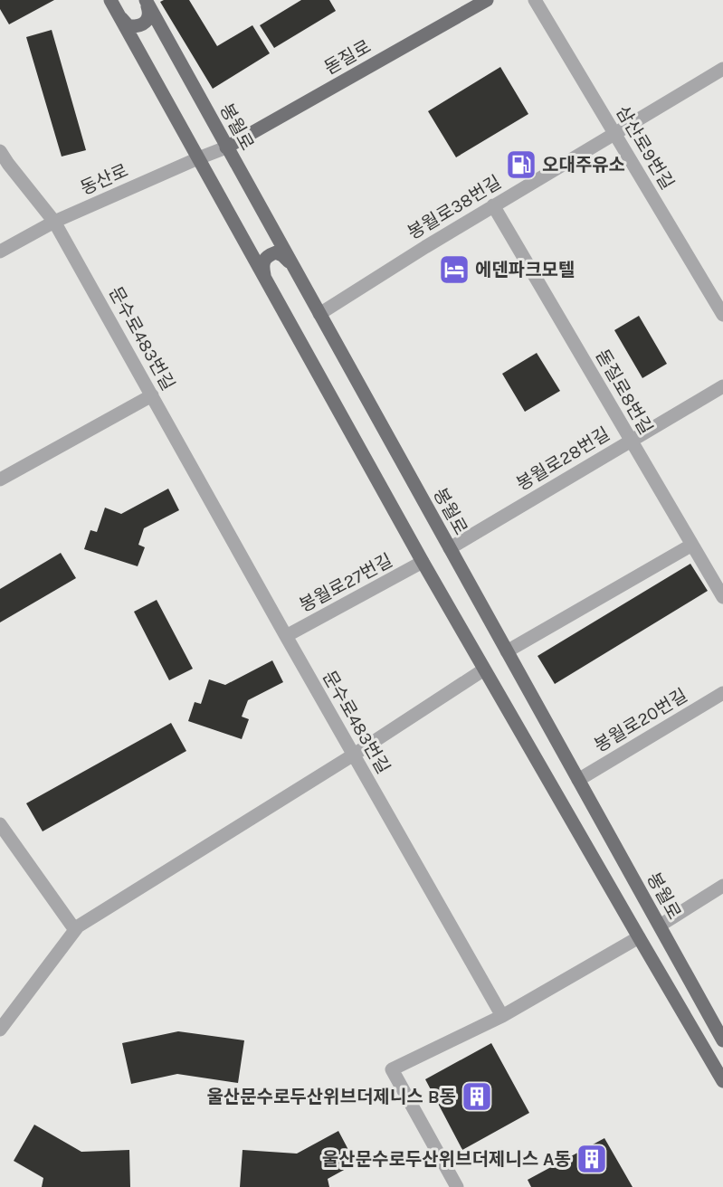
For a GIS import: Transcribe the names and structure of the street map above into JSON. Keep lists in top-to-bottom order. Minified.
{"streets":{"main road":["돋질로","봉월로"],"street":["삼산로9번길","동산로","봉월로38번길","문수로483번길","돋질로8번길","봉월로28번길","봉월로27번길","봉월로20번길"]},"crossings":[["돋질로","봉월로"],["돋질로","동산로"],["봉월로","동산로"],["봉월로","봉월로38번길"],["봉월로","봉월로28번길"],["봉월로","봉월로20번길"],["삼산로9번길","봉월로38번길"],["동산로","문수로483번길"],["봉월로38번길","돋질로8번길"],["문수로483번길","봉월로27번길"],["돋질로8번길","봉월로28번길"]],"places":{"fuel station":["오대주유소"],"hotel":["에덴파크모텔"],"building":["울산문수로두산위브더제니스 B동","울산문수로두산위브더제니스 A동"]}}
